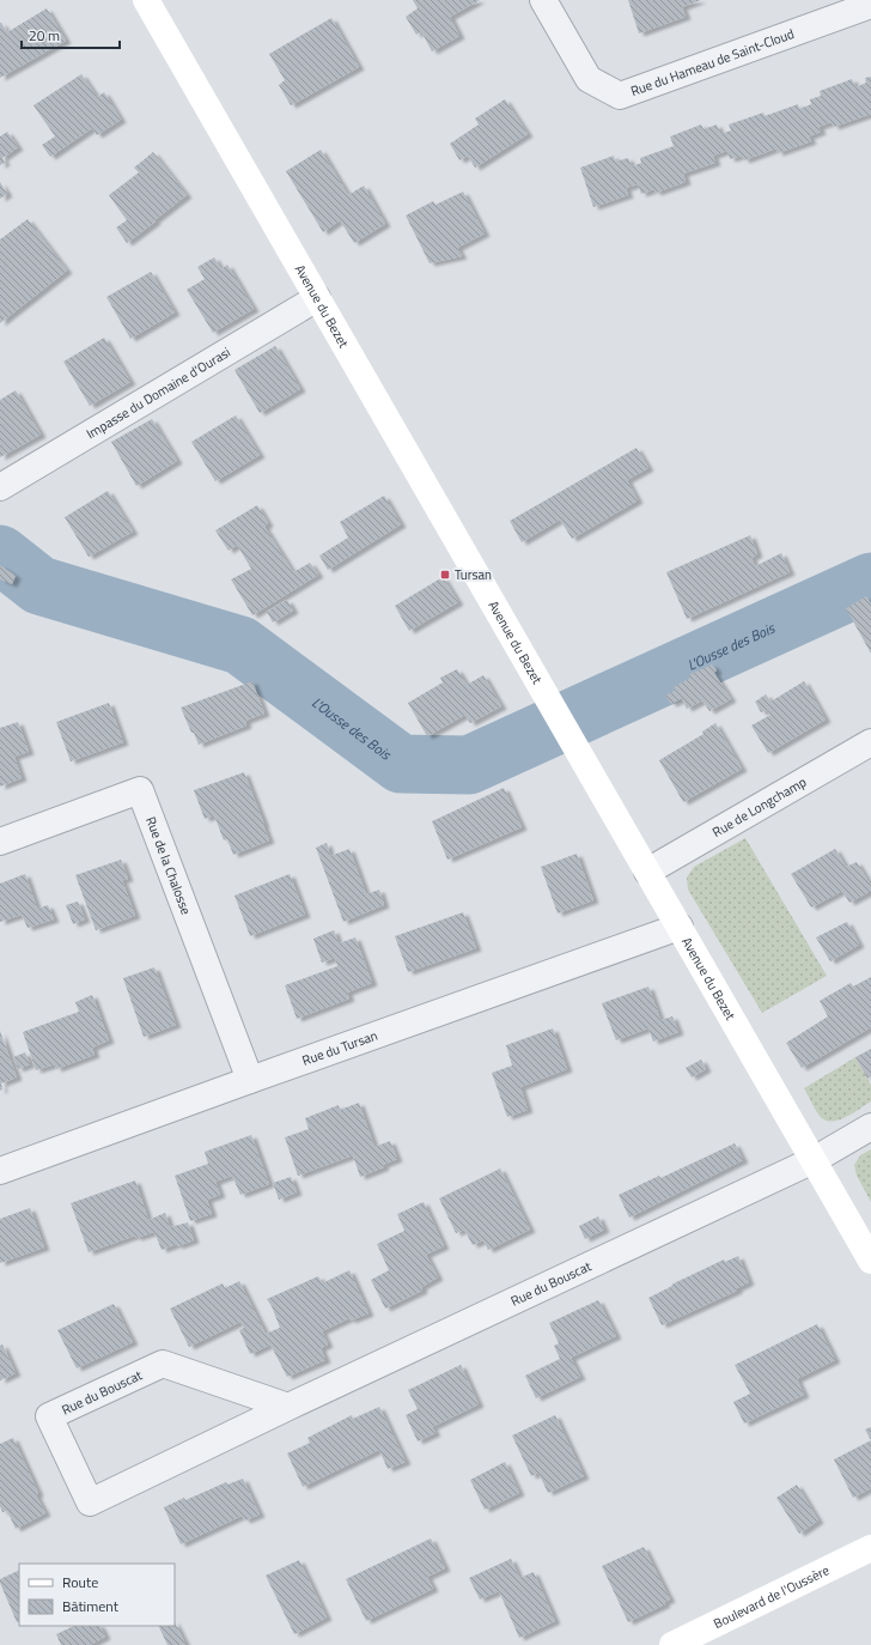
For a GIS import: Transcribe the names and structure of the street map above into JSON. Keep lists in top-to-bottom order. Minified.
{"streets":{"street":["Rue du Hameau de Saint-Cloud","Avenue du Bezet","Impasse du Domaine d'Ourasi","Rue de Longchamp","Rue de la Chalosse","Rue du Tursan","Rue du Bouscat","Boulevard de l'Oussère"]},"crossings":[["Avenue du Bezet","Impasse du Domaine d'Ourasi"],["Avenue du Bezet","Rue de Longchamp"],["Avenue du Bezet","Rue du Tursan"],["Avenue du Bezet","Rue du Bouscat"],["Rue de la Chalosse","Rue du Tursan"]],"water":["L'Ousse des Bois"],"places":{"transit":["Tursan"]},"legend":["Route","Bâtiment"],"scale_bar":"20 m"}
